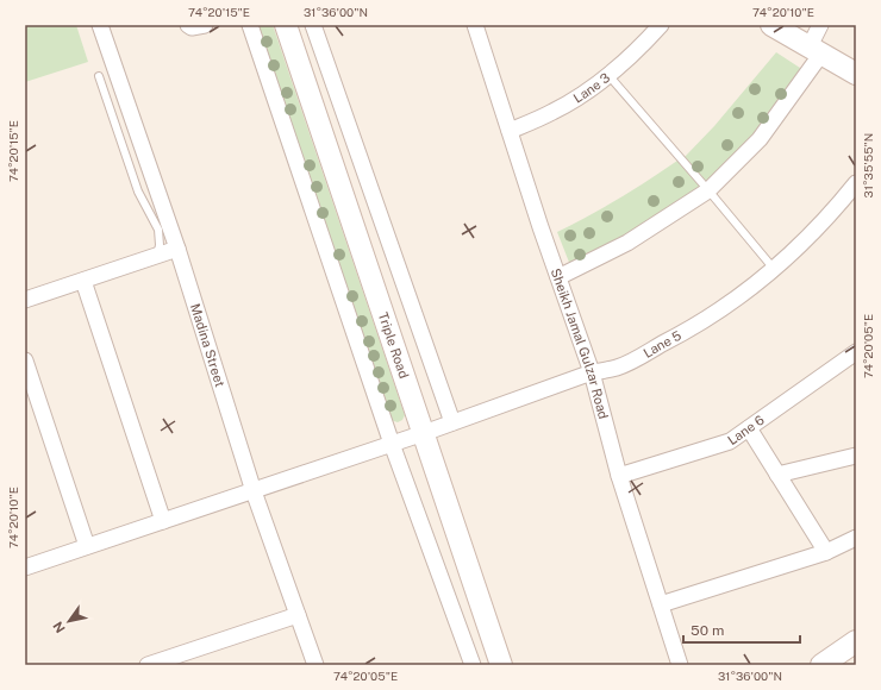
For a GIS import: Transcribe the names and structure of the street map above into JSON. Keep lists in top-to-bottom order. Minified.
{"streets":{"main road":["Triple Road"],"street":["Lane 3","Sheikh Jamal Gulzar Road","Lane 5","Madina Street","Lane 6"]},"crossings":[["Lane 3","Sheikh Jamal Gulzar Road"],["Sheikh Jamal Gulzar Road","Lane 5"],["Sheikh Jamal Gulzar Road","Lane 6"],["Lane 5","Madina Street"],["Lane 5","Triple Road"]],"scale_bar":"50 m","north":"bottom left","coordinates":["74°20'15\"E","31°36'00\"N","74°20'10\"E","31°35'55\"N","74°20'05\"E"]}
